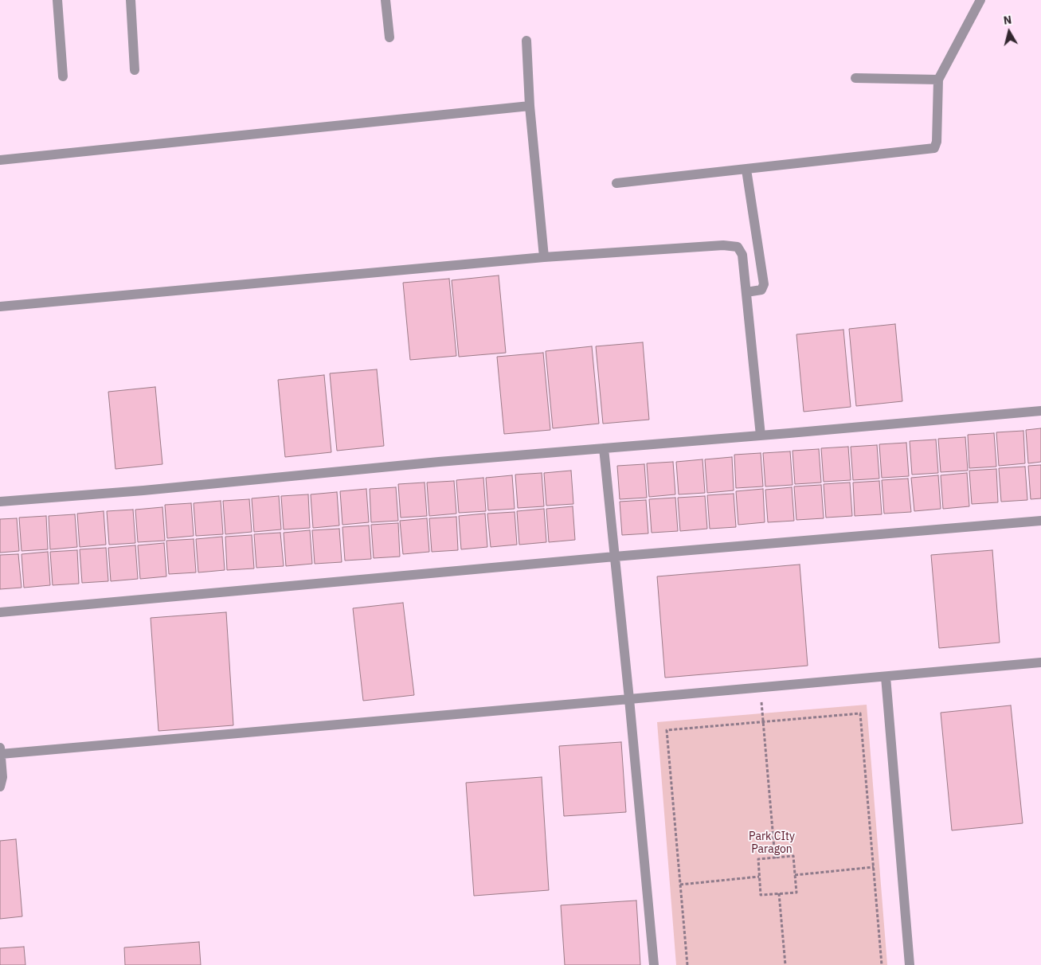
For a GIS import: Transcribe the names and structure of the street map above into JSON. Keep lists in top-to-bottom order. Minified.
{"parks":["Park CIty Paragon"],"north":"top"}
